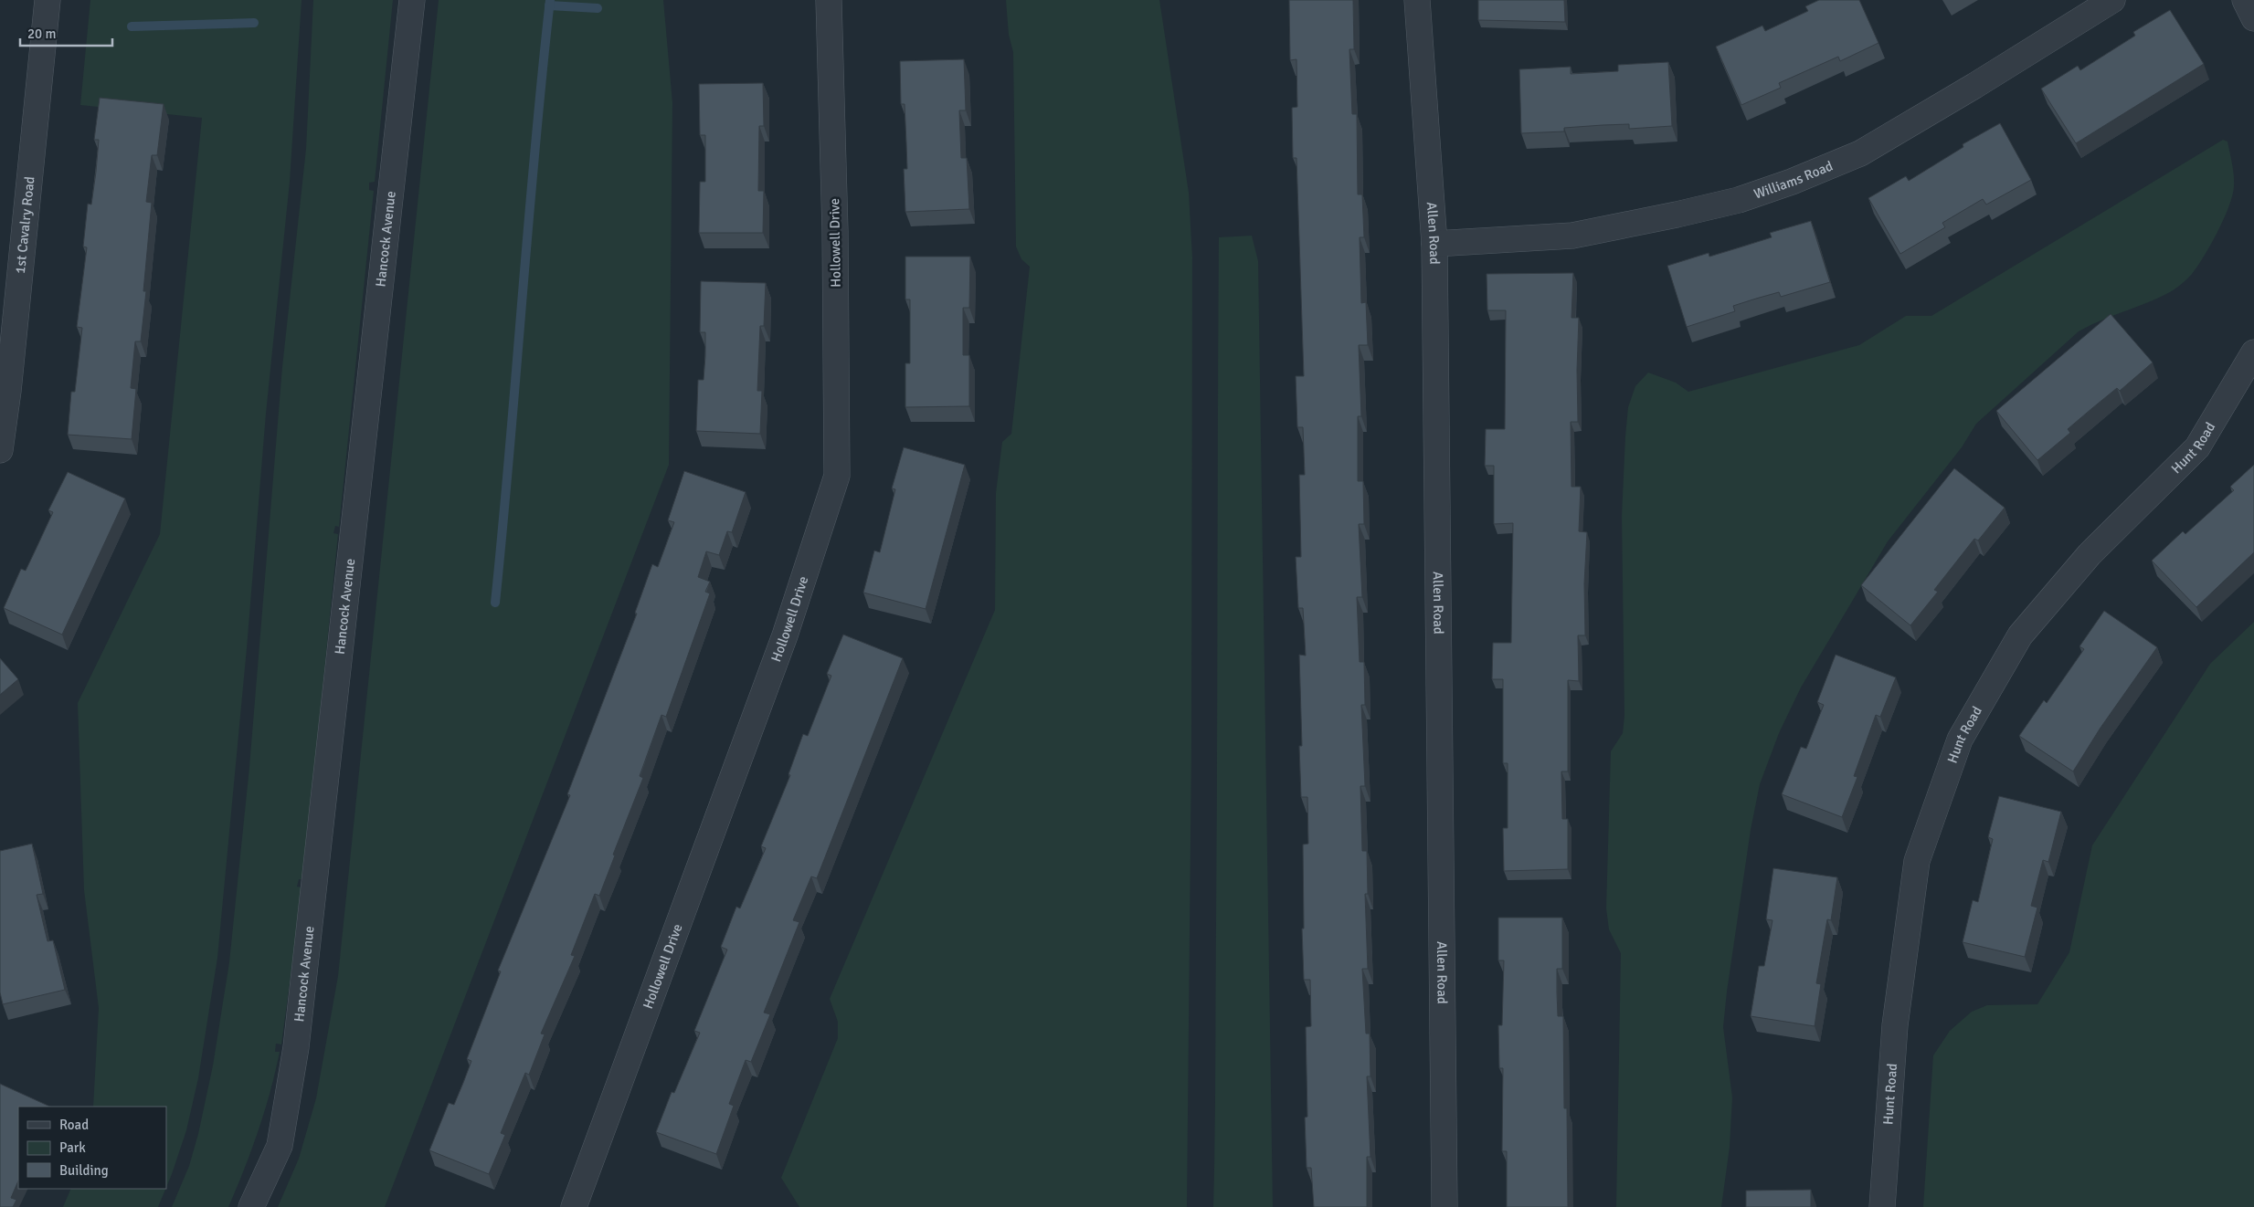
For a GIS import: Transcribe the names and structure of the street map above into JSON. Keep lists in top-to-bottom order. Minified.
{"streets":{"street":["Williams Road","1st Cavalry Road","Allen Road","Hancock Avenue","Hollowell Drive","Hunt Road"]},"crossings":[["Williams Road","Allen Road"]],"legend":["Road","Park","Building"],"scale_bar":"20 m"}
